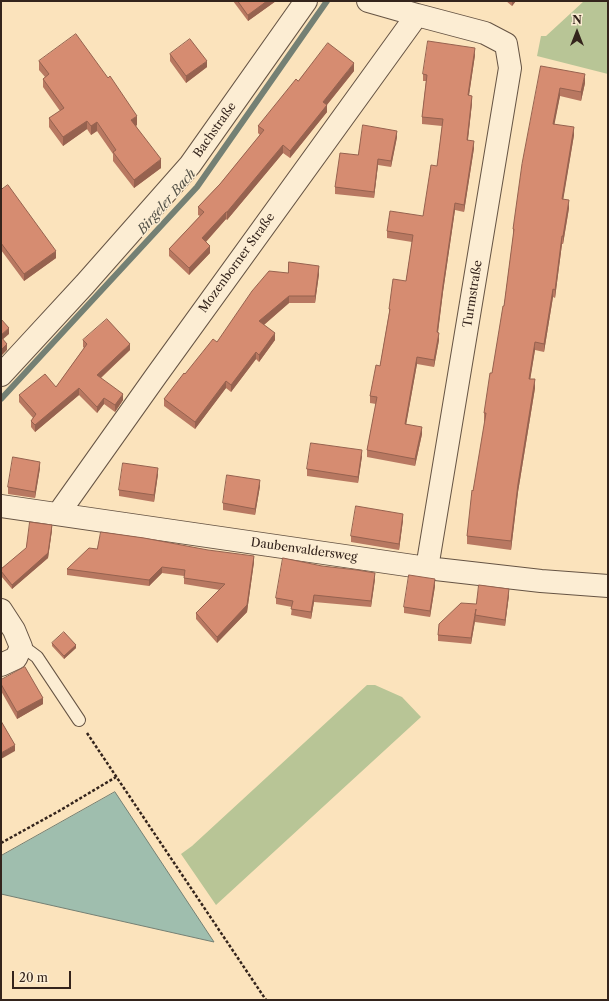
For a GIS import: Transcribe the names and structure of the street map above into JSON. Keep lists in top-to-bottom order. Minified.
{"streets":{"street":["Bachstraße","Mozenborner Straße","Turmstraße","Daubenvaldersweg"]},"crossings":[["Mozenborner Straße","Turmstraße"],["Mozenborner Straße","Daubenvaldersweg"],["Turmstraße","Daubenvaldersweg"]],"water":["Birgeler Bach"],"scale_bar":"20 m","north":"top"}
